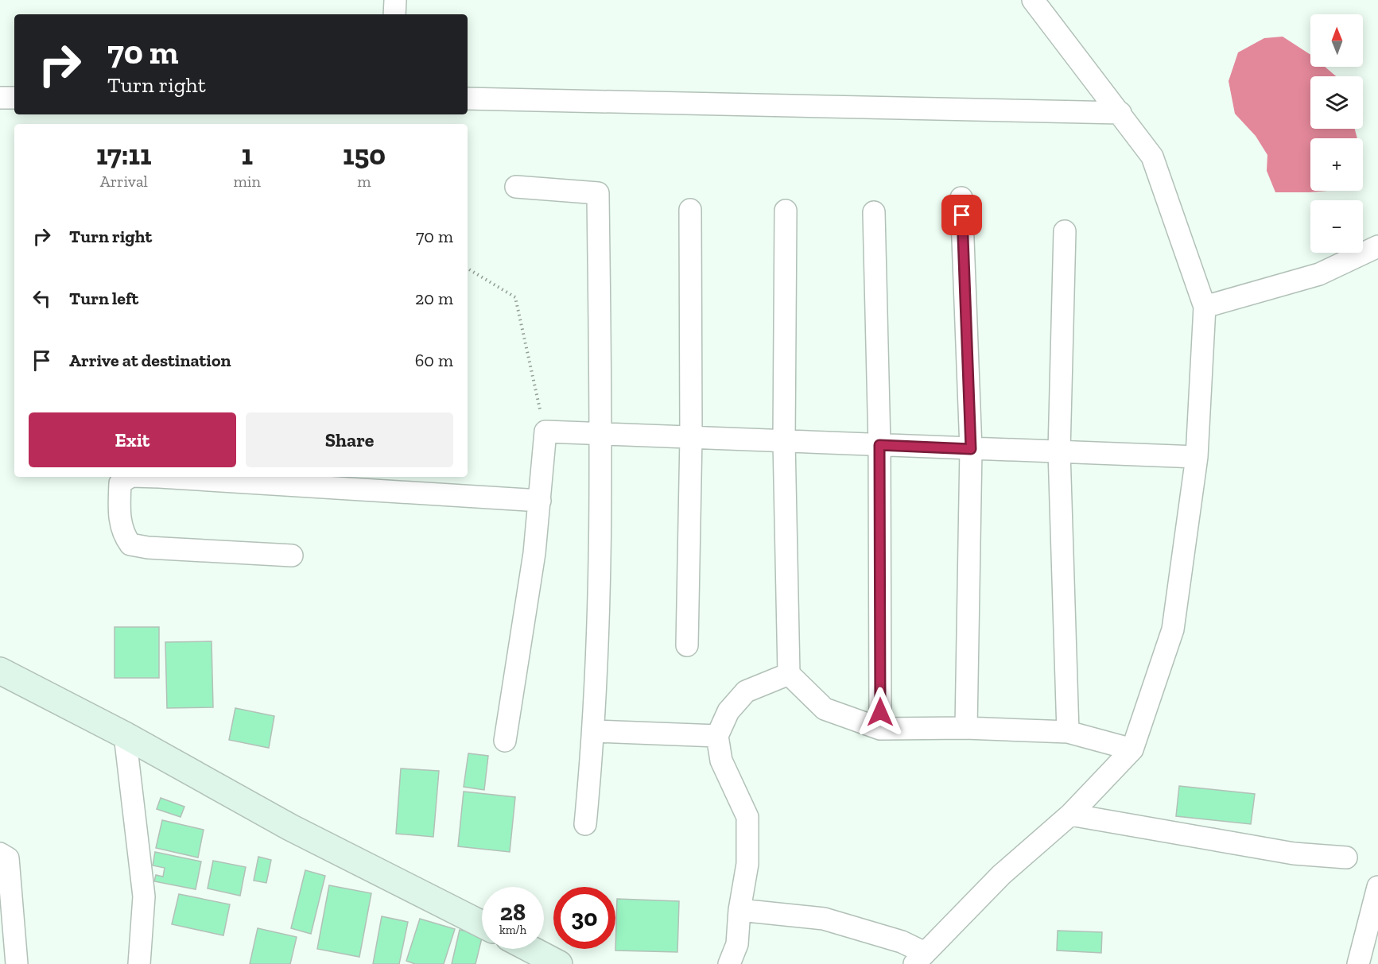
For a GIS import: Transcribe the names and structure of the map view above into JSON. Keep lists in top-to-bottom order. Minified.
{"north":"top","page":{"map_buttons":["+","−"],"turn":["70 m","Turn right"],"eta":["17:11","Arrival","1","min","150","m"],"list":[{"name":"Turn right","value":"70 m"},{"name":"Turn left","value":"20 m"},{"name":"Arrive at destination","value":"60 m"}],"buttons":["Exit","Share"],"speed":"28 km/h","limit":"30"}}
